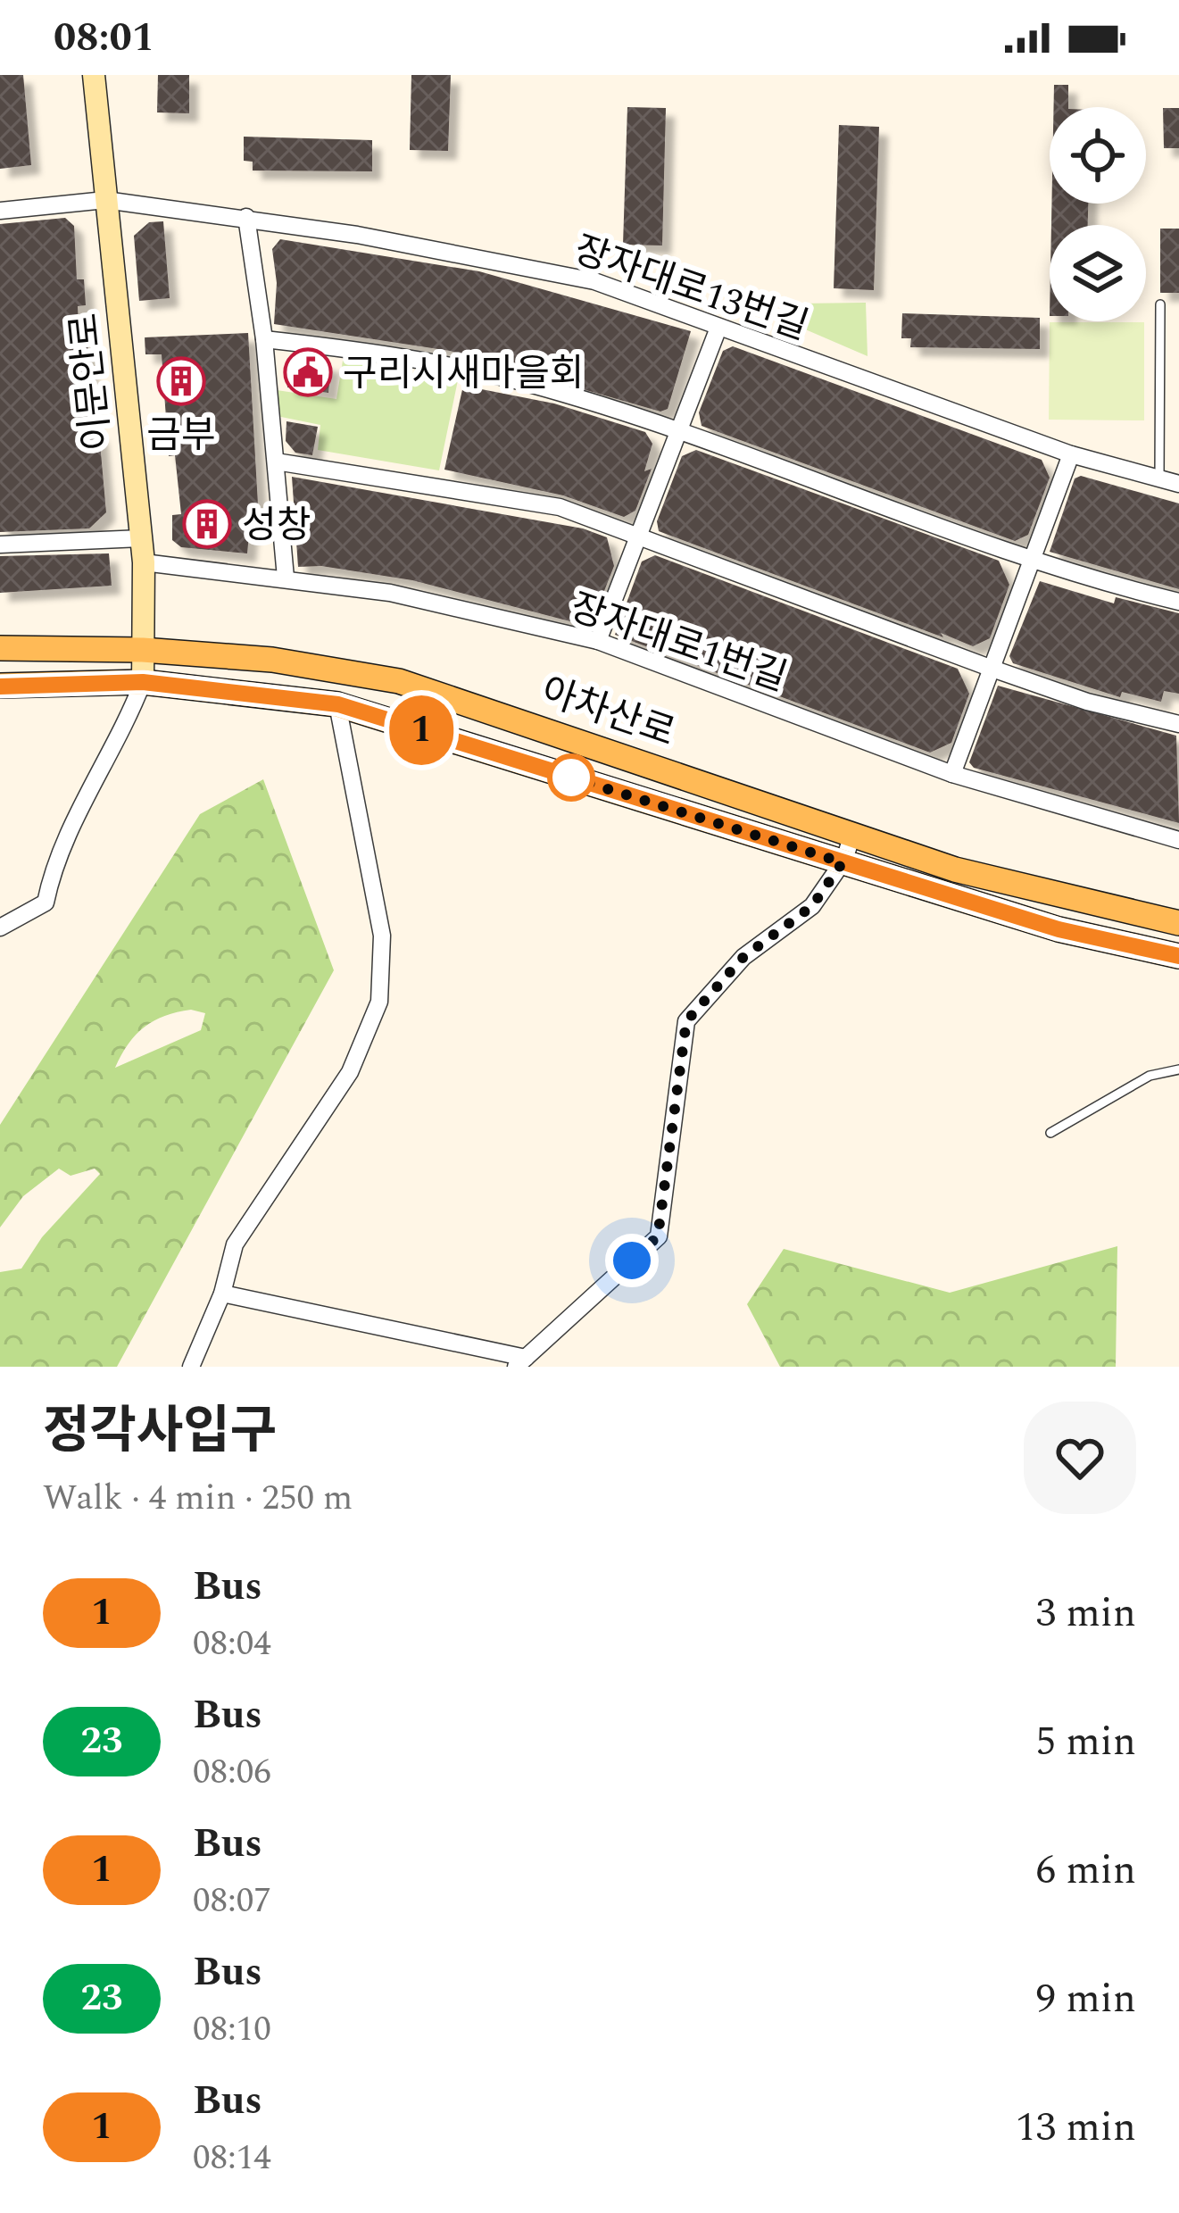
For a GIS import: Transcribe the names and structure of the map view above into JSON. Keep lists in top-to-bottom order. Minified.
{"streets":{"main road":["아차산로"],"street":["장자대로13번길","이문안로","장자대로1번길"]},"crossings":[["장자대로13번길","이문안로"],["이문안로","장자대로1번길"],["이문안로","아차산로"]],"places":{"public building":["구리시새마을회"],"building":["금부","성창"]},"lines":["bus line 1"],"page":{"status":"08:01","on_map":"1","heading":["정각사입구","Walk · 4 min · 250 m"],"list":[{"mark":"1","name":"Bus","note":"08:04","value":"3 min"},{"mark":"23","name":"Bus","note":"08:06","value":"5 min"},{"mark":"1","name":"Bus","note":"08:07","value":"6 min"},{"mark":"23","name":"Bus","note":"08:10","value":"9 min"},{"mark":"1","name":"Bus","note":"08:14","value":"13 min"}]}}
